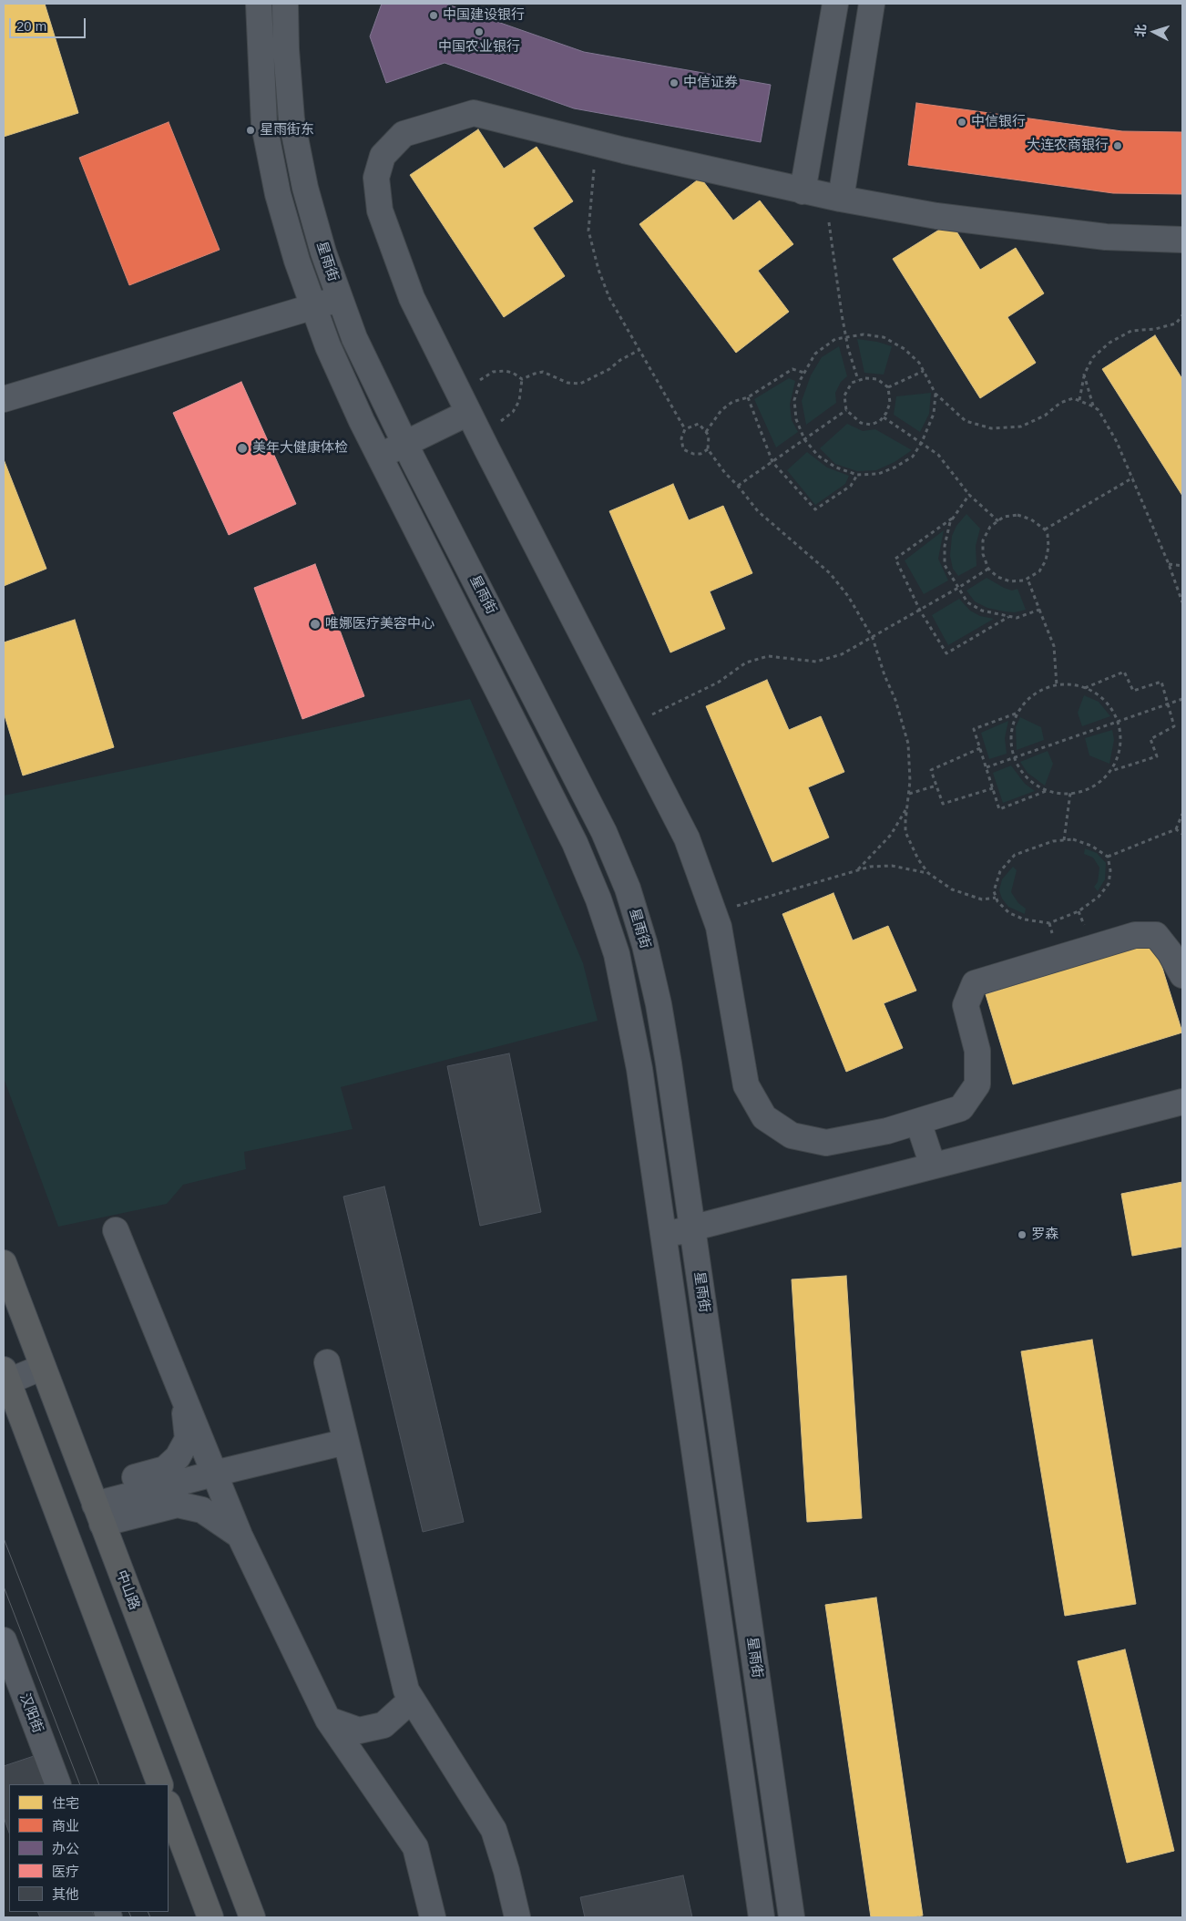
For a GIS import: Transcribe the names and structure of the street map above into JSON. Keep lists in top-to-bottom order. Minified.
{"streets":{"highway":["中山路"],"street":["星雨街","汉阳街"]},"places":["中国建设银行","中国农业银行","中信证券","中信银行","星雨街东","大连农商银行","美年大健康体检","唯娜医疗美容中心","罗森"],"legend":["住宅","商业","办公","医疗","其他"],"scale_bar":"20 m","north":"left"}
